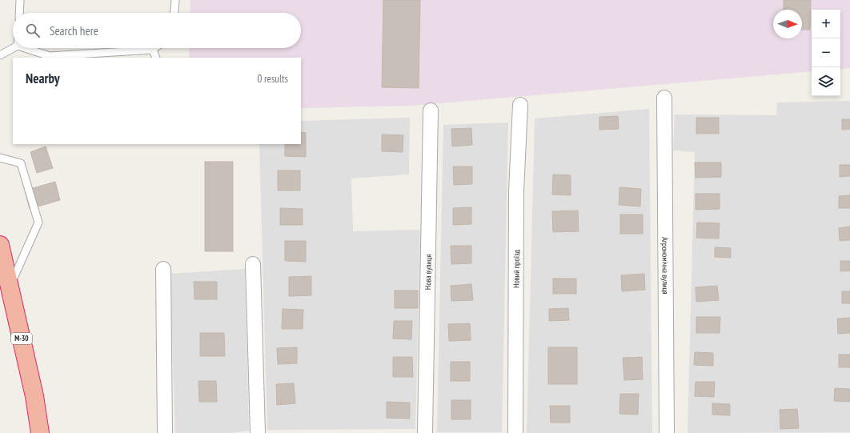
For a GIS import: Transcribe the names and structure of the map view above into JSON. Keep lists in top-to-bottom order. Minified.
{"streets":{"highway":["М-30"],"street":["Агрономічна вулиця","Новий проїзд","Нова вулиця"]},"north":"right","page":{"map_buttons":["+","−"],"search":"Search here","heading":["Nearby","0 results"]}}
